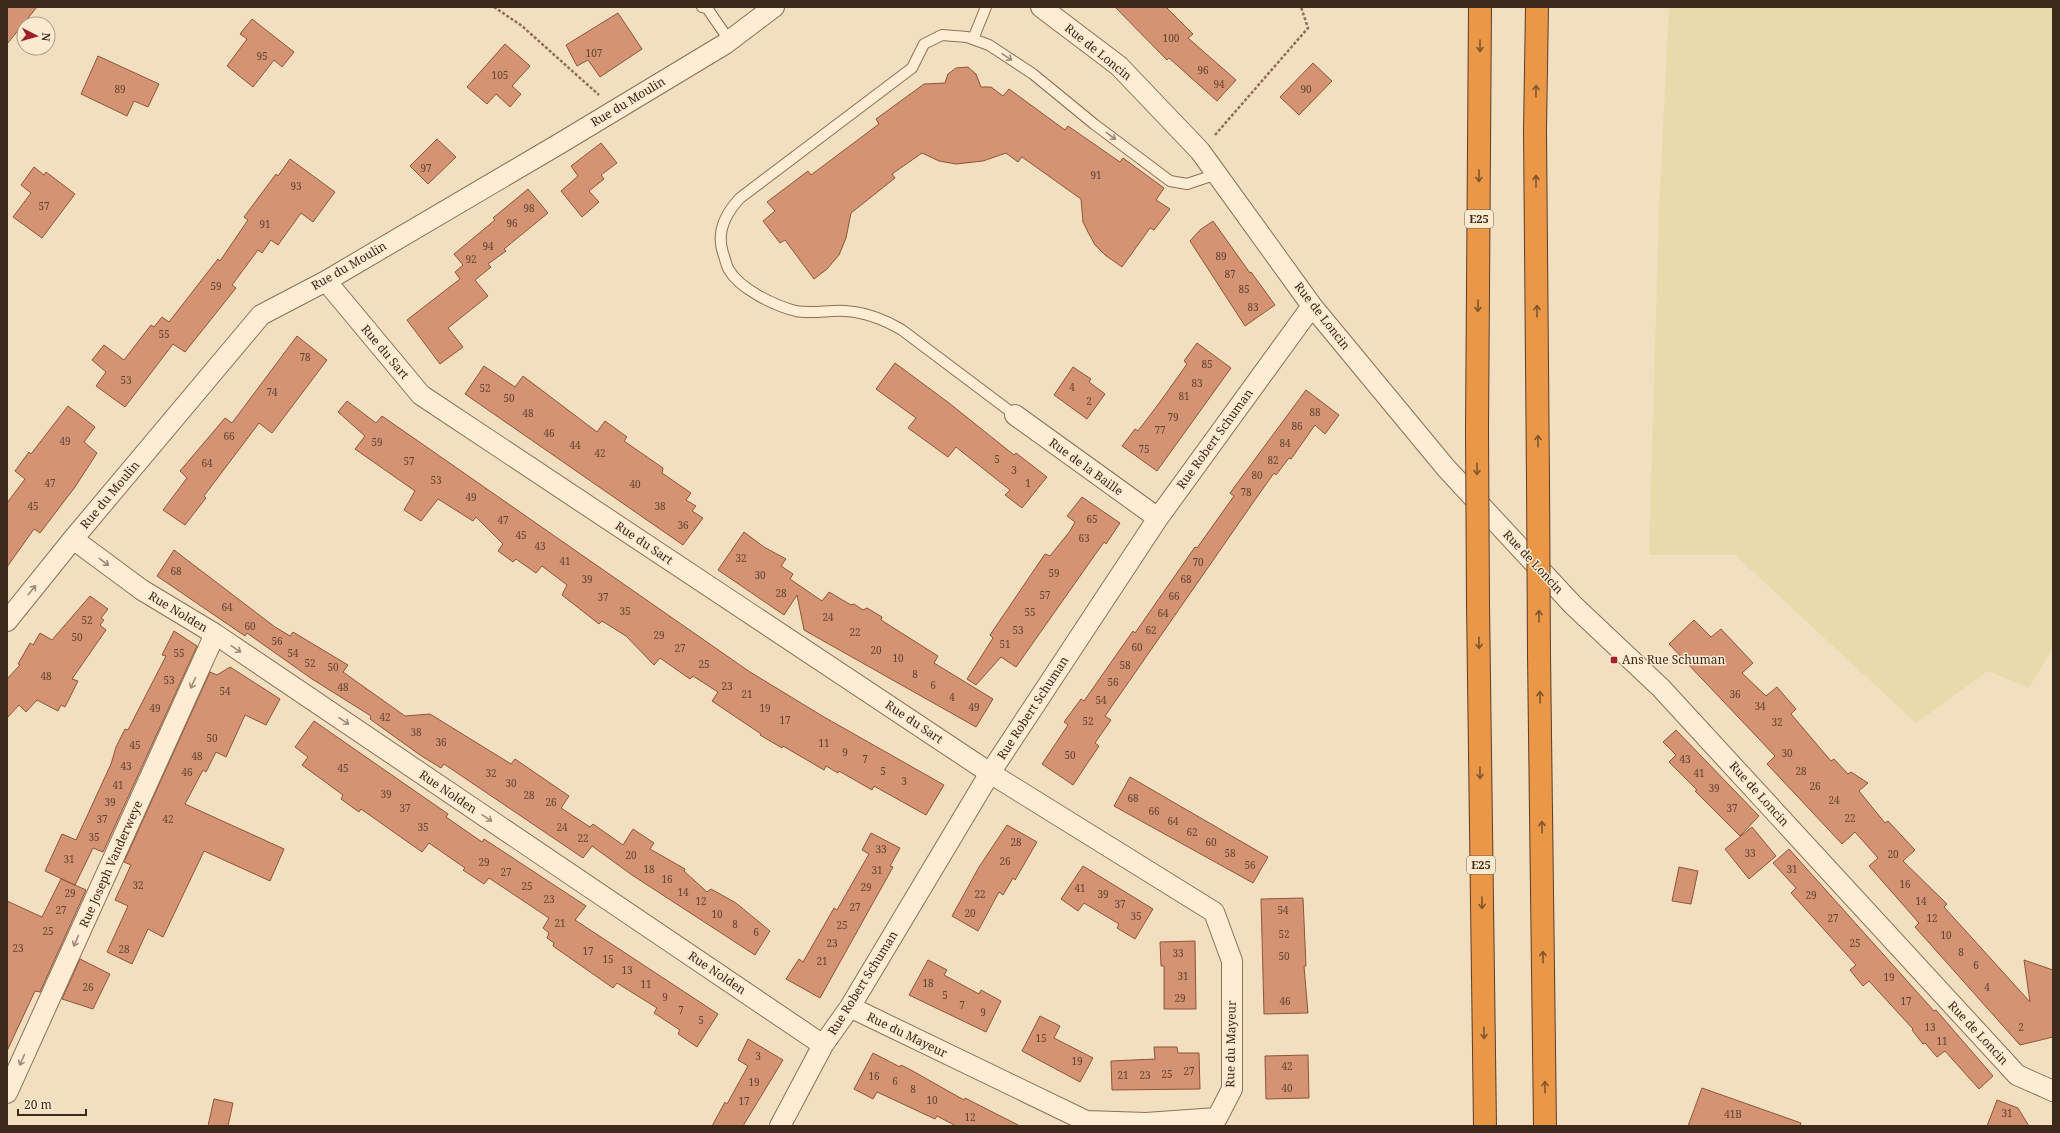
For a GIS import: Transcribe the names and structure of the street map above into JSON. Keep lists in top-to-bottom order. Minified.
{"streets":{"highway":["E25"],"street":["Rue de Loncin","Rue du Moulin","Rue du Sart","Rue Robert Schuman","Rue de la Baille","Rue Nolden","Rue Joseph Vanderweye","Rue du Mayeur"]},"crossings":[["Rue de Loncin","Rue Robert Schuman"],["Rue du Moulin","Rue du Sart"],["Rue du Moulin","Rue Nolden"],["Rue du Sart","Rue Robert Schuman"],["Rue du Sart","Rue du Mayeur"],["Rue Robert Schuman","Rue de la Baille"],["Rue Robert Schuman","Rue Nolden"],["Rue Robert Schuman","Rue du Mayeur"],["Rue Nolden","Rue Joseph Vanderweye"]],"one_way":["Rue Nolden","Rue Joseph Vanderweye"],"places":{"transit":["Ans Rue Schuman"]},"house_numbers":["100","107","95","96","105","94","89","90","97","91","93","57","98","96","91","94","89","92","87","59","85","83","55","78","85","53","83","4","52","74","81","50","2","88","48","79","86","77","46","66","49","59","84","44","75","42","5","82","57","64","3","80","53","47","1","40","78","49","45","38","65","47","36","45","63","43","32","41","70","68","59","30","39","68","28","57","66","37","64","35","55","64","24","52","60","53","62","22","29","50","56","51","60","27","20","55","54","10","52","25","58","50","8","48","53","56","6","23","48","54","21","36","4","54","34","49","49","19","42","17","52","32","38","50","36","11","45","9","30","50","48","7","43","43","45","5","28","46","32","41","3","30","41","26","39","39","28","68","24","39","26","37","37","66","22","37","42","64","35","24","62","35","22","28","60","33","58","33","20","20","31","26","29","56","18","31","31","27","16","16","32","25","29","41","14","29","22","39","29","23","12","14","37","27","27","54","20","10","35","27","12","21","8","25","25","6","52","10","23","25","23","28","17","8","33","50","15","21","6","13","31","19","18","11","26","4","5","9","29","46","17","7","7","9","5","13","2","15","11","3","19","42","27","25","21","23","16","6","19","40","8","10","17","31","41B","12"],"scale_bar":"20 m","north":"right"}
